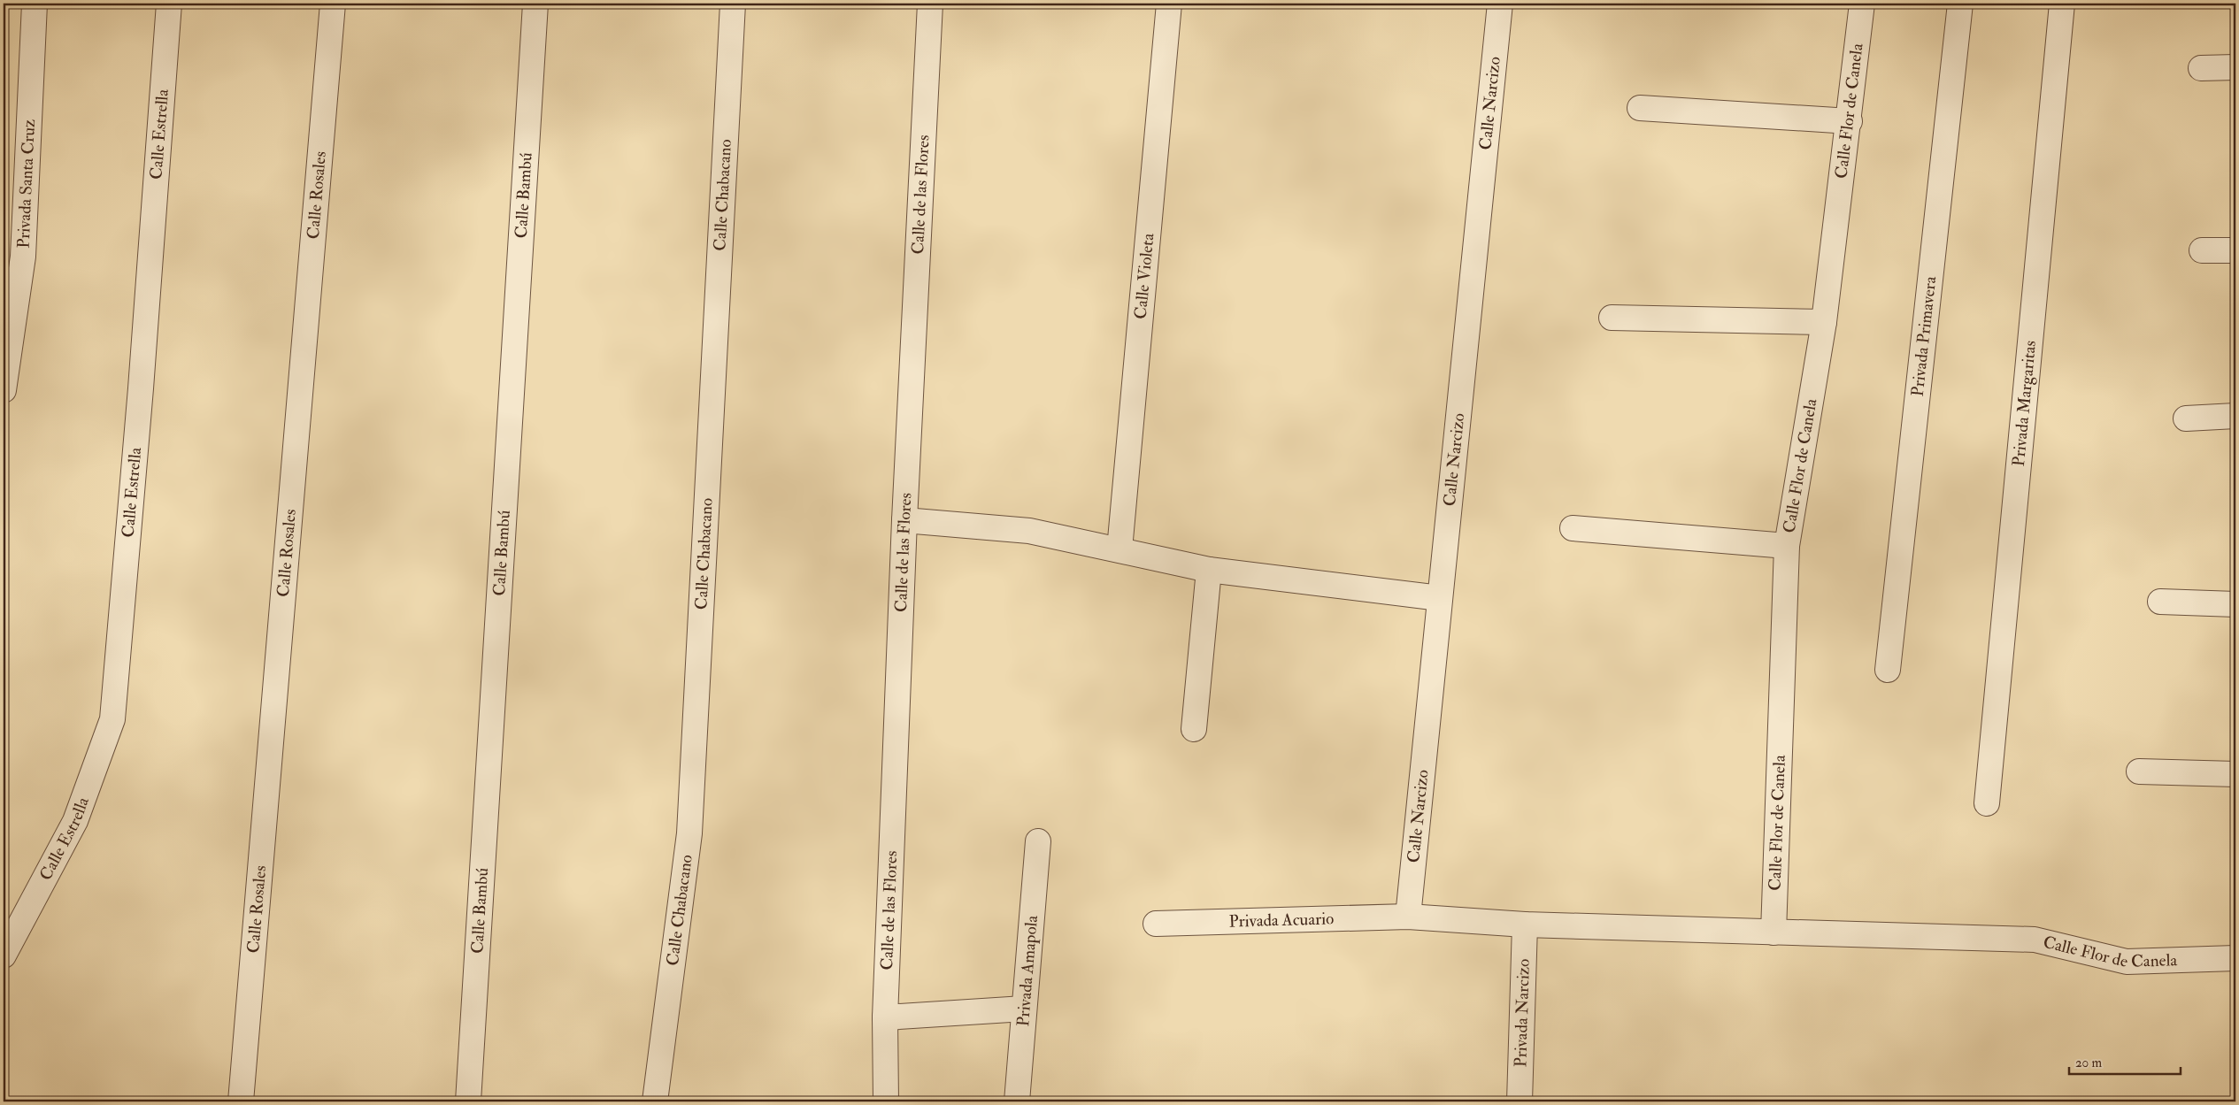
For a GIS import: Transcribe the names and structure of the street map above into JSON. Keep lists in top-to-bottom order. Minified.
{"streets":{"street":["Calle Narcizo","Calle Flor de Canela","Calle Estrella","Privada Santa Cruz","Calle Bambú","Calle de las Flores","Calle Rosales","Calle Chabacano","Calle Violeta","Privada Primavera","Privada Margaritas","Privada Acuario","Privada Amapola","Privada Narcizo"]},"crossings":[["Calle Narcizo","Calle Flor de Canela"],["Calle Narcizo","Privada Acuario"],["Calle Flor de Canela","Privada Acuario"],["Calle Flor de Canela","Privada Narcizo"]],"scale_bar":"20 m"}
